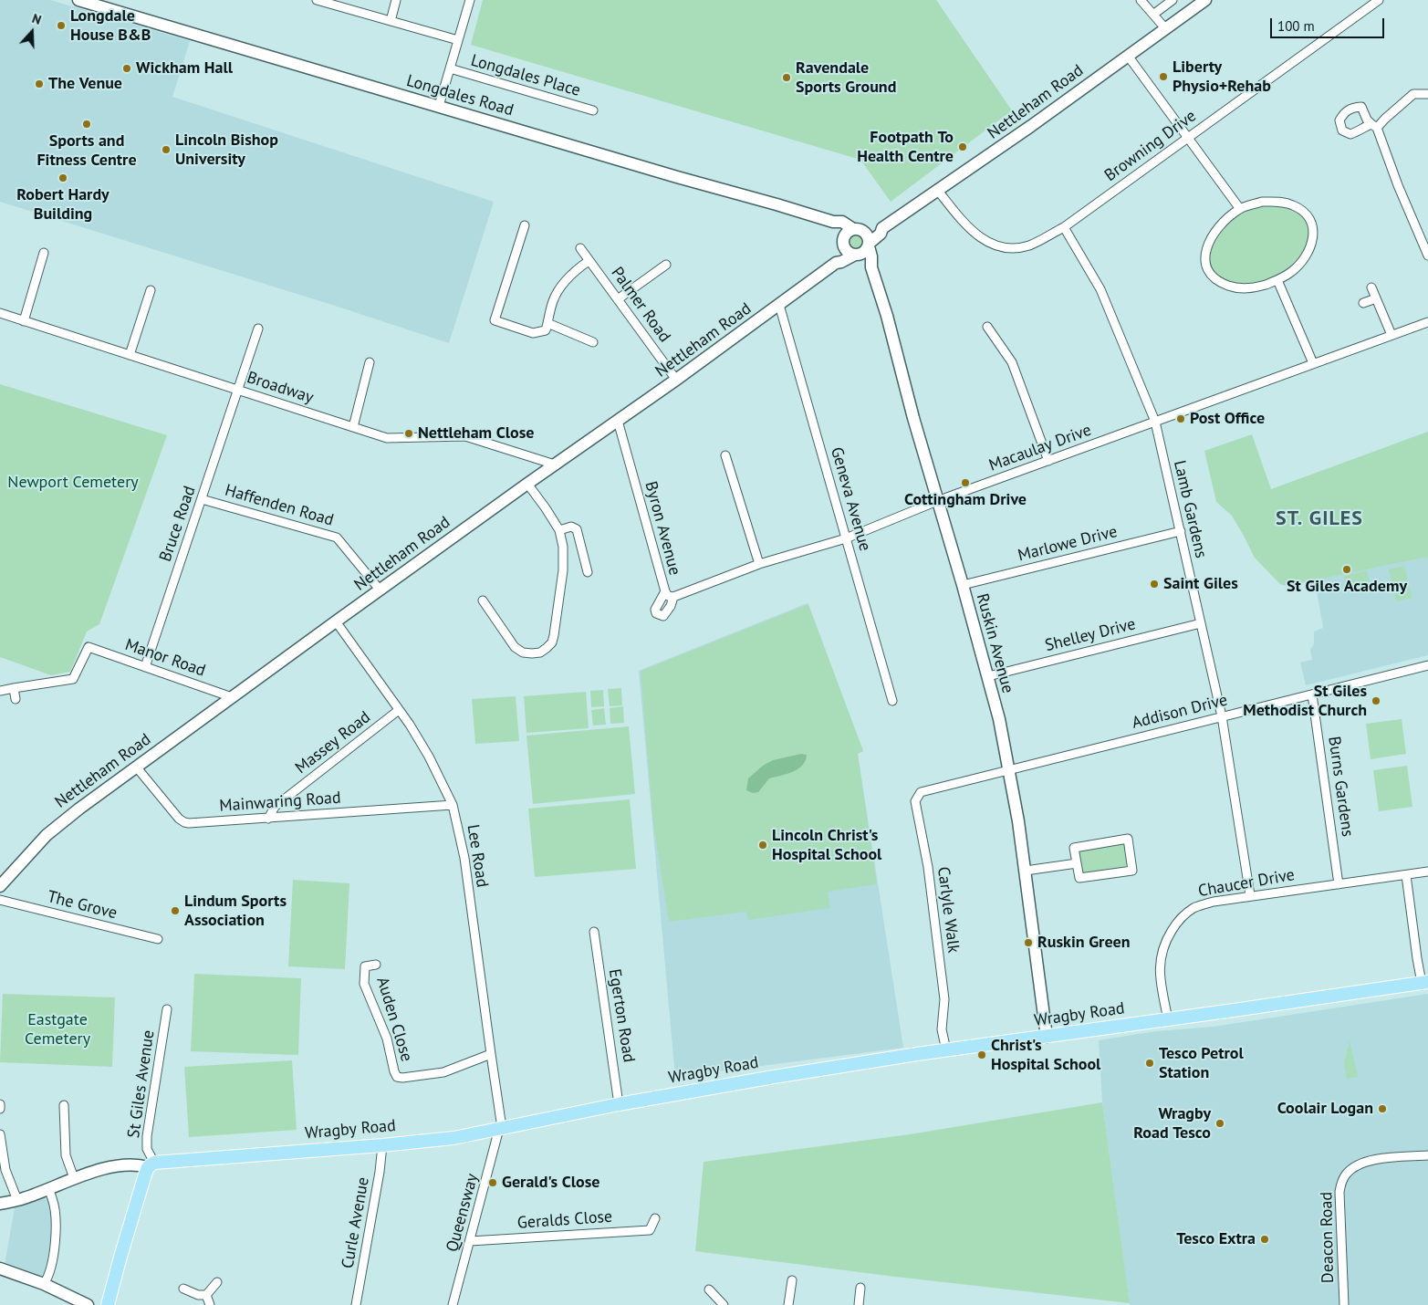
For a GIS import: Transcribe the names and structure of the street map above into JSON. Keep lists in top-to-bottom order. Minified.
{"streets":{"main road":["Longdales Road","Nettleham Road","Ruskin Avenue","Wragby Road"],"street":["Longdales Place","Browning Drive","Palmer Road","Broadway","Macaulay Drive","Geneva Avenue","Haffenden Road","Lamb Gardens","Bruce Road","Byron Avenue","Marlowe Drive","Shelley Drive","Manor Road","Addison Drive","Massey Road","Burns Gardens","Mainwaring Road","Lee Road","Chaucer Drive","The Grove","Carlyle Walk","Egerton Road","Auden Close","St Giles Avenue","Queensway","Geralds Close","Curle Avenue","Deacon Road"]},"crossings":[["Longdales Road","Nettleham Road"],["Longdales Road","Ruskin Avenue"],["Nettleham Road","Browning Drive"],["Nettleham Road","Palmer Road"],["Nettleham Road","Broadway"],["Nettleham Road","Geneva Avenue"],["Nettleham Road","Haffenden Road"],["Nettleham Road","Byron Avenue"],["Nettleham Road","Ruskin Avenue"],["Nettleham Road","Manor Road"],["Nettleham Road","Mainwaring Road"],["Nettleham Road","Lee Road"],["Browning Drive","Lamb Gardens"],["Broadway","Bruce Road"],["Macaulay Drive","Geneva Avenue"],["Macaulay Drive","Lamb Gardens"],["Macaulay Drive","Byron Avenue"],["Macaulay Drive","Ruskin Avenue"],["Haffenden Road","Bruce Road"],["Lamb Gardens","Marlowe Drive"],["Lamb Gardens","Shelley Drive"],["Lamb Gardens","Addison Drive"],["Lamb Gardens","Chaucer Drive"],["Bruce Road","Manor Road"],["Marlowe Drive","Ruskin Avenue"],["Shelley Drive","Ruskin Avenue"],["Ruskin Avenue","Addison Drive"],["Ruskin Avenue","Wragby Road"],["Addison Drive","Burns Gardens"],["Addison Drive","Carlyle Walk"],["Massey Road","Mainwaring Road"],["Massey Road","Lee Road"],["Burns Gardens","Chaucer Drive"],["Mainwaring Road","Lee Road"],["Lee Road","Wragby Road"],["Lee Road","Auden Close"],["Lee Road","Queensway"],["Chaucer Drive","Wragby Road"],["Carlyle Walk","Wragby Road"],["Wragby Road","Egerton Road"],["Wragby Road","St Giles Avenue"],["Wragby Road","Queensway"],["Wragby Road","Curle Avenue"],["Queensway","Geralds Close"]],"districts":["ST. GILES"],"parks":["Newport Cemetery","Eastgate Cemetery"],"places":["Longdale House B&B","Wickham Hall","Liberty Physio+Rehab","Ravendale Sports Ground","The Venue","Sports and Fitness Centre","Footpath To Health Centre","Lincoln Bishop University","Robert Hardy Building","Post Office","Nettleham Close","Cottingham Drive","St Giles Academy","Saint Giles","St Giles Methodist Church","Lincoln Christ's Hospital School","Lindum Sports Association","Ruskin Green","Christ's Hospital School","Tesco Petrol Station","Coolair Logan","Wragby Road Tesco","Gerald's Close","Tesco Extra"],"scale_bar":"100 m","north":"top"}
